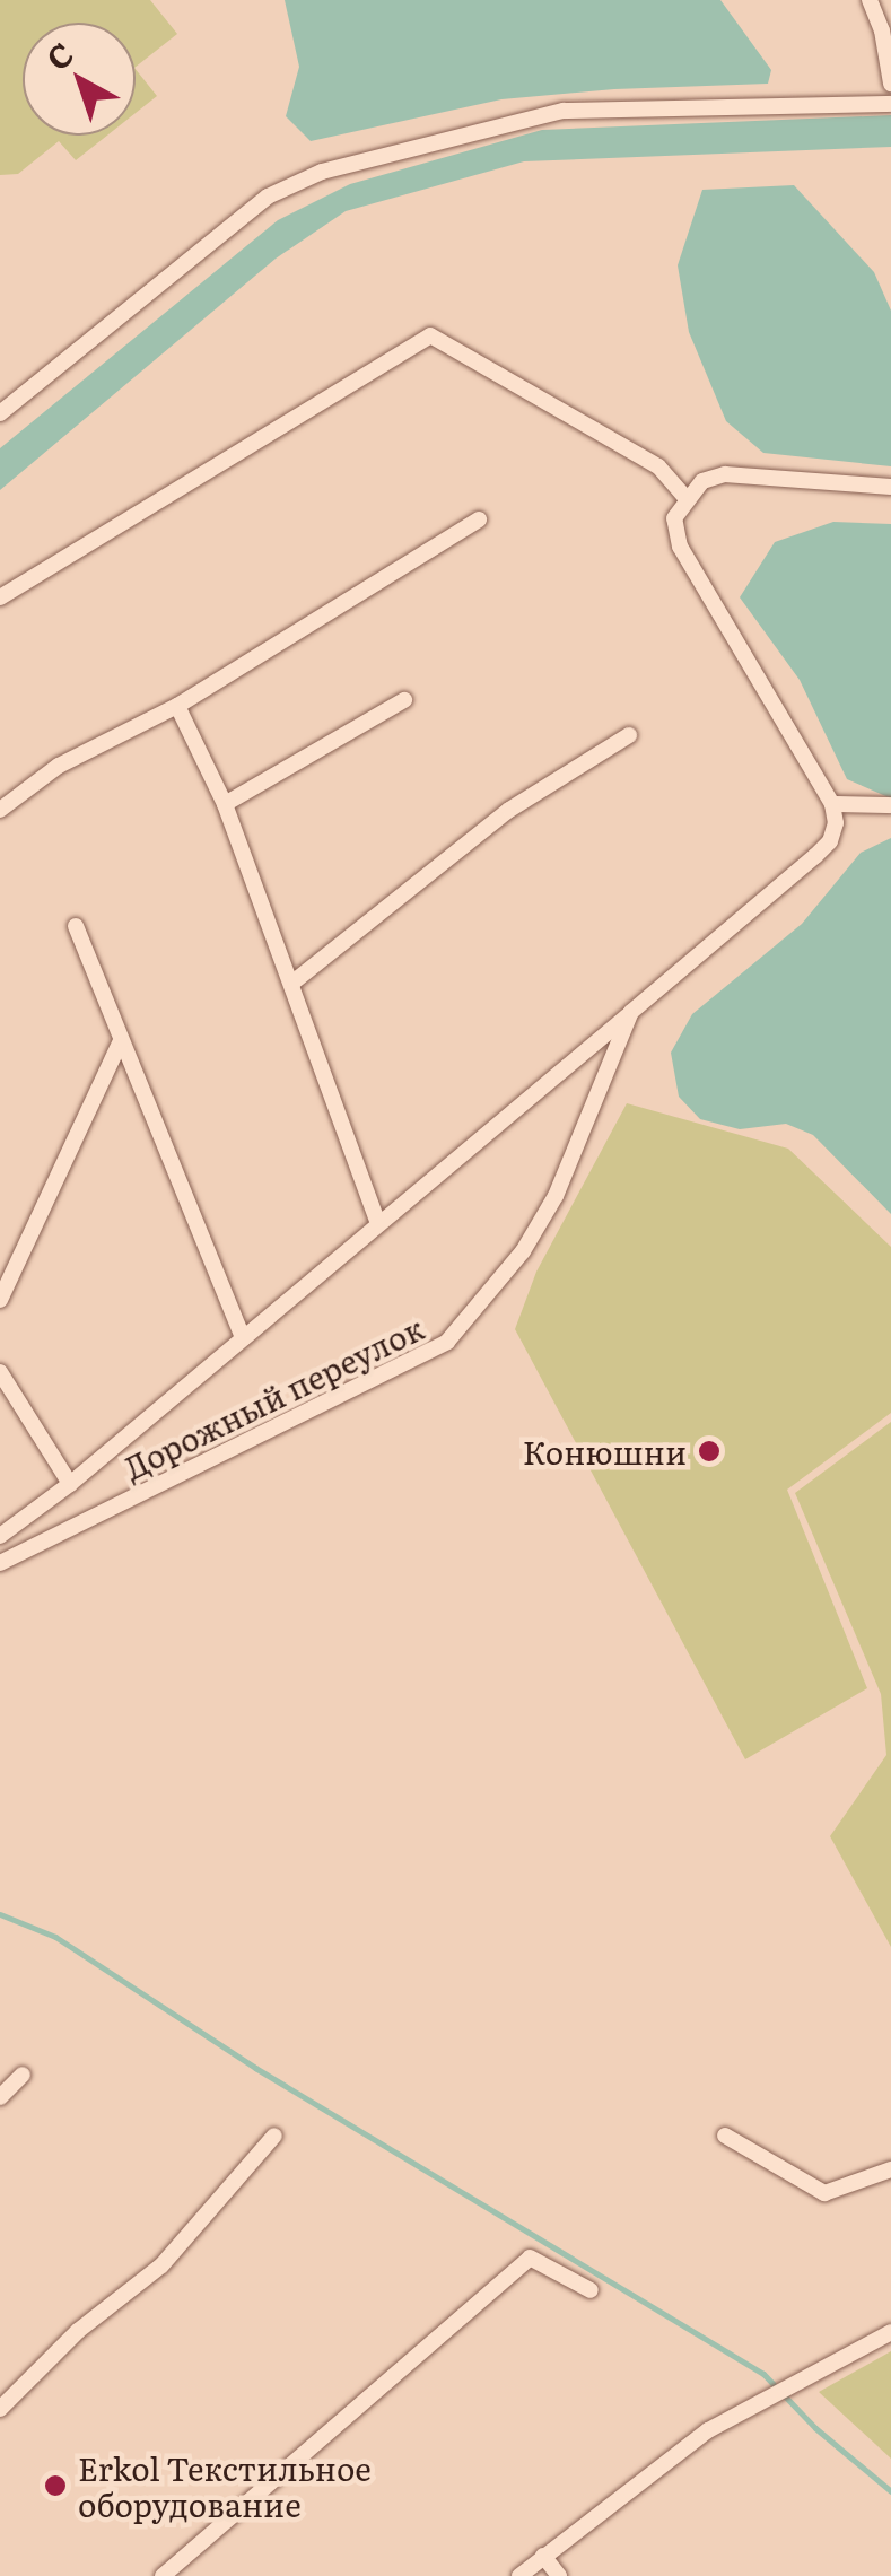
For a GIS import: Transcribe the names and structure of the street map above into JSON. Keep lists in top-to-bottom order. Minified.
{"streets":{"street":["Дорожный переулок"]},"places":["Конюшни","Erkol Текстильное оборудование"],"north":"top left"}
